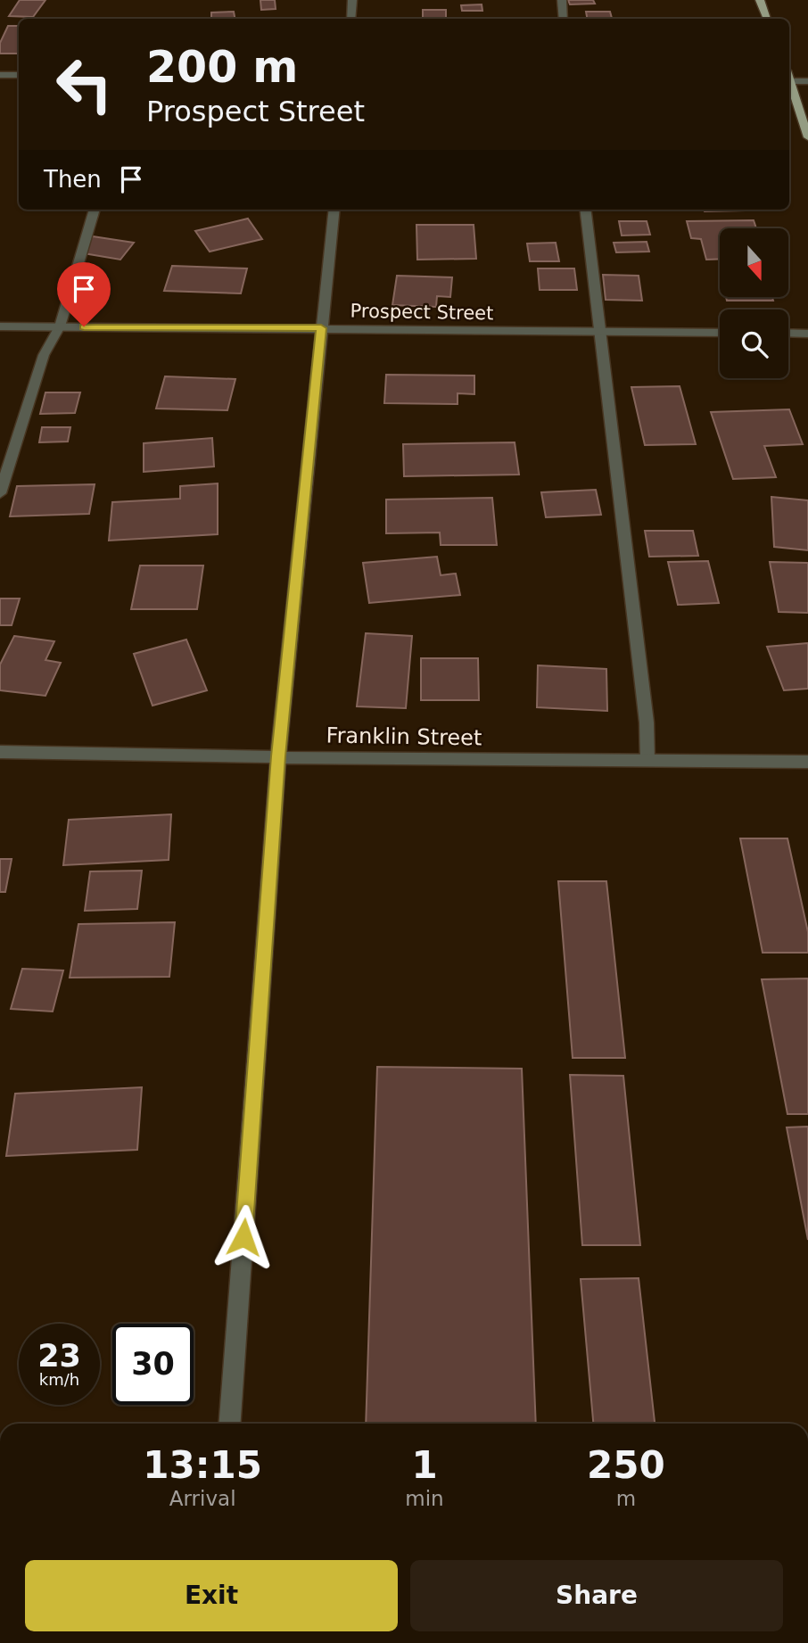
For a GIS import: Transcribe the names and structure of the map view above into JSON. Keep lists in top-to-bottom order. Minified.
{"streets":{"street":["Prospect Street","Franklin Street"]},"north":"bottom","page":{"turn":["200 m","Prospect Street"],"then":"Then","speed":"23 km/h","limit":"30","eta":["13:15","Arrival","1","min","250","m"],"buttons":["Exit","Share"]}}
